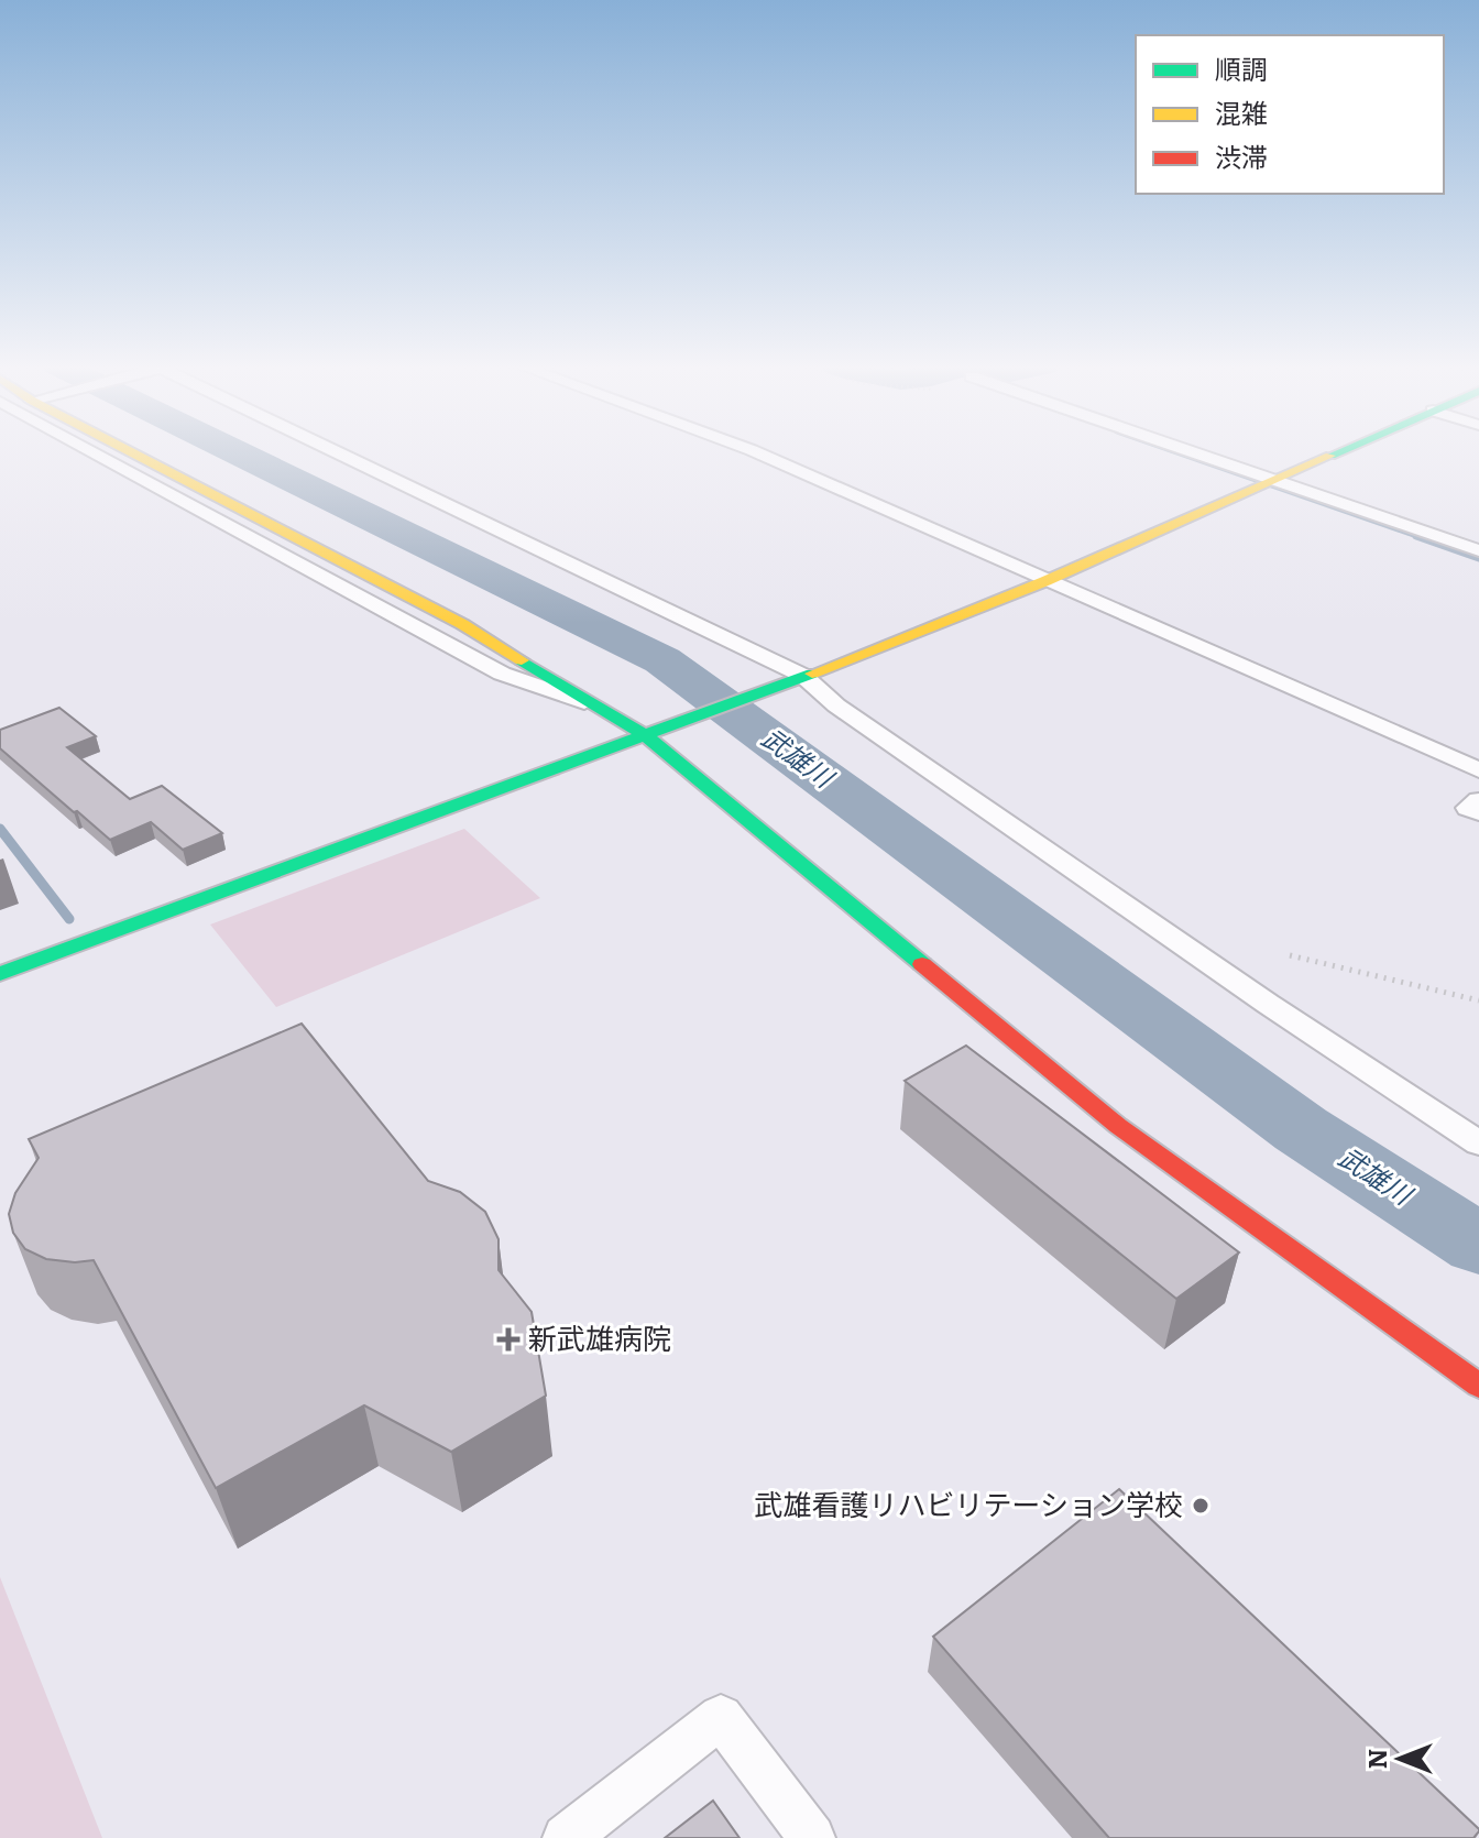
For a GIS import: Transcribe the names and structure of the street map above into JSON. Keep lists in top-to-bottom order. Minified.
{"water":["武雄川"],"places":{"health":["新武雄病院"],"other":["武雄看護リハビリテーション学校"]},"legend":["順調","混雑","渋滞"],"north":"left"}
